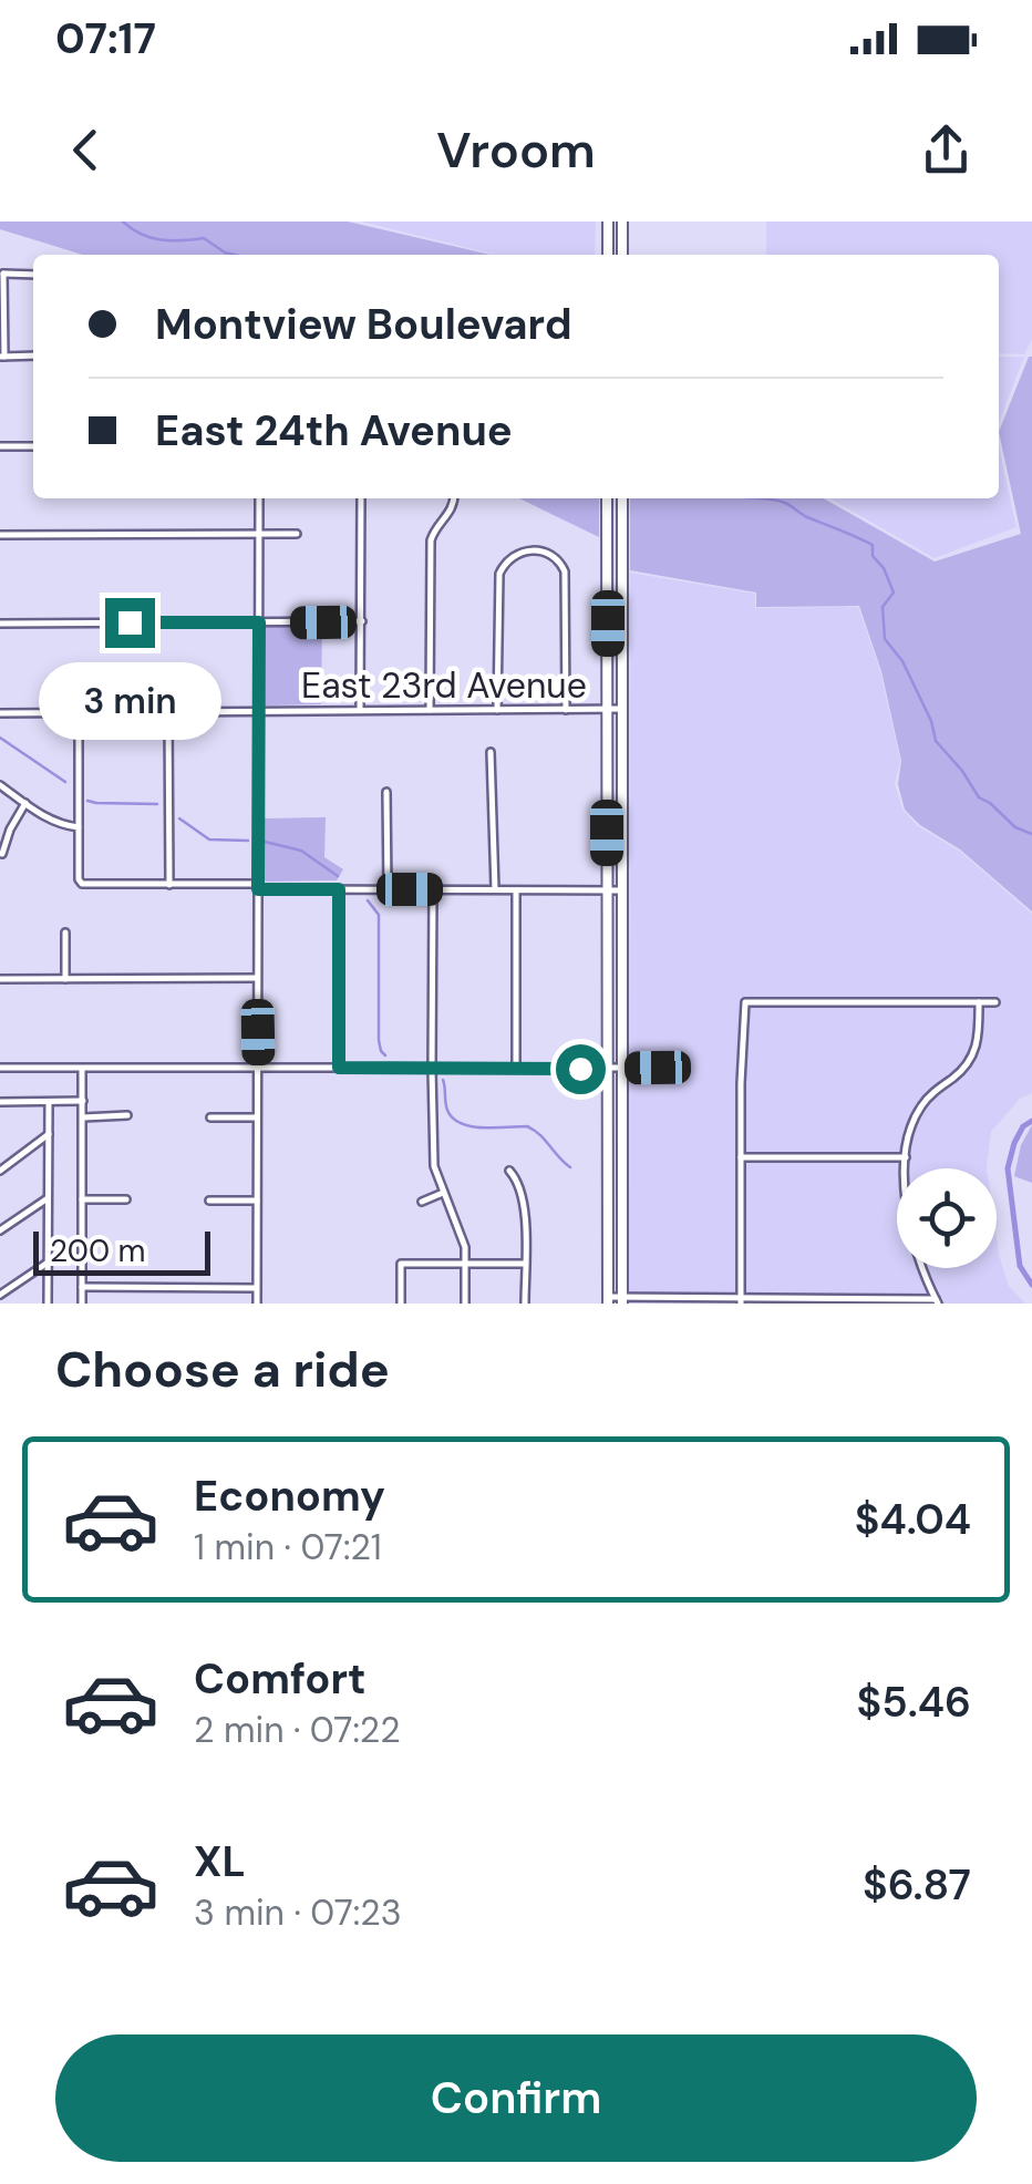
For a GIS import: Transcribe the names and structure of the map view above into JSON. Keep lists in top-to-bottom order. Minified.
{"streets":{"street":["East 23rd Avenue"]},"scale_bar":"200 m","page":{"status":"07:17","header":"Vroom","banner":["Montview Boulevard","East 24th Avenue"],"bubble":"3 min","scale":"200 m","heading":"Choose a ride","list":[{"name":"Economy","note":"1 min · 07:21","value":"$4.04"},{"name":"Comfort","note":"2 min · 07:22","value":"$5.46"},{"name":"XL","note":"3 min · 07:23","value":"$6.87"}],"buttons":"Confirm"}}
